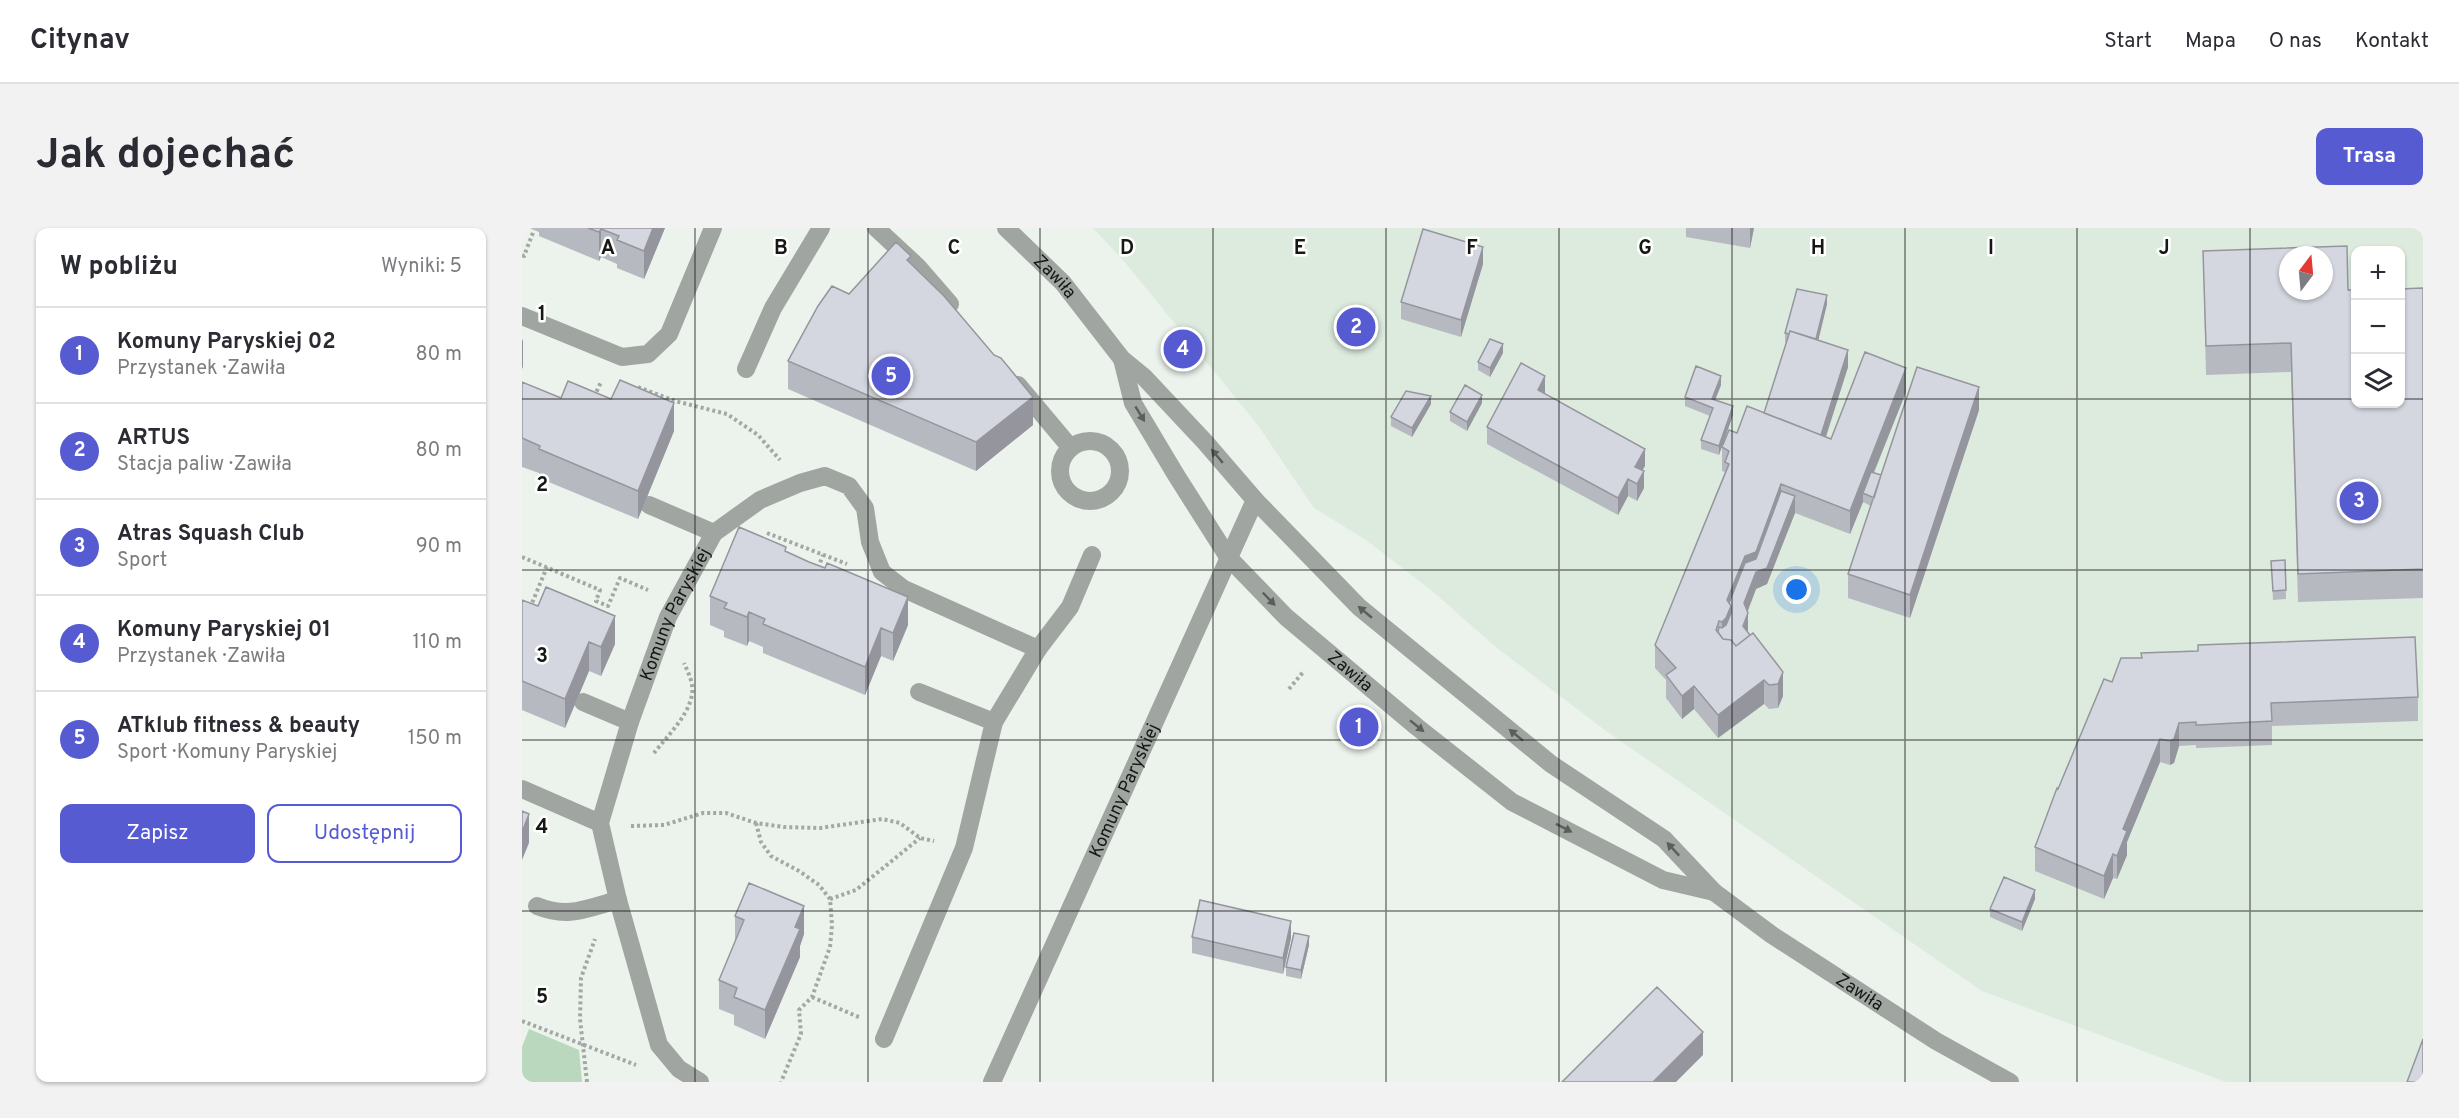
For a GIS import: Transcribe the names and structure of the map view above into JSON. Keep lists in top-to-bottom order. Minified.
{"streets":{"street":["Zawiła","Komuny Paryskiej"]},"crossings":[["Zawiła","Komuny Paryskiej"]],"north":"top","page":{"header":"Citynav","nav":["Start","Mapa","O nas","Kontakt"],"buttons":["Trasa",["Zapisz","Udostępnij"]],"title":"Jak dojechać","heading":["W pobliżu","Wyniki: 5"],"map_buttons":["+","−"],"pins":["2","4","5","3","1"],"list":[{"mark":"1","name":"Komuny Paryskiej 02","note":"Przystanek · Zawiła","value":"80 m"},{"mark":"2","name":"ARTUS","note":"Stacja paliw · Zawiła","value":"80 m"},{"mark":"3","name":"Atras Squash Club","note":"Sport","value":"90 m"},{"mark":"4","name":"Komuny Paryskiej 01","note":"Przystanek · Zawiła","value":"110 m"},{"mark":"5","name":"ATklub fitness & beauty","note":"Sport · Komuny Paryskiej","value":"150 m"}]},"grid":{"columns":["A","B","C","D","E","F","G","H","I","J"],"rows":["1","2","3","4","5"]}}
